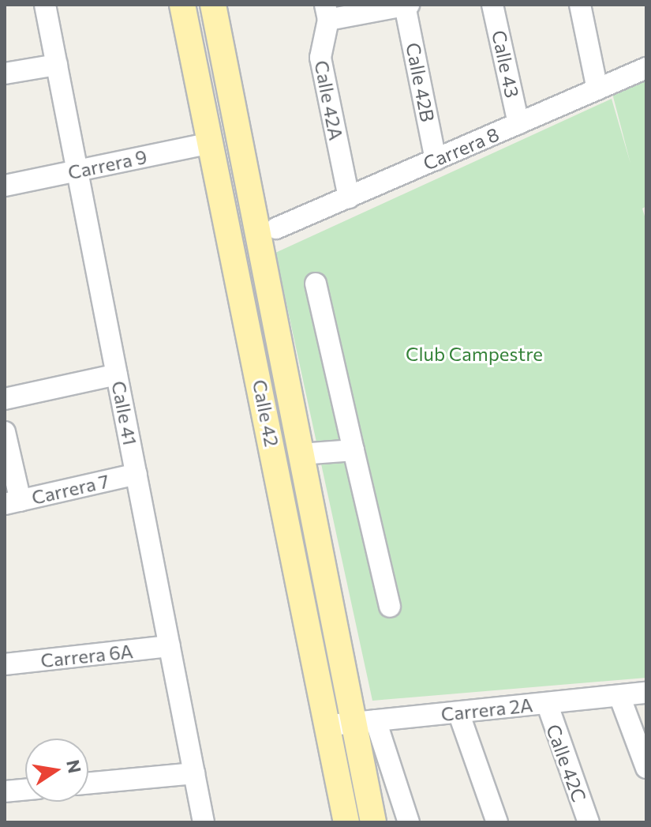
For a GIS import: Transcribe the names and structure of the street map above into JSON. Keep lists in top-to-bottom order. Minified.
{"streets":{"main road":["Calle 42"],"street":["Calle 43","Calle 42B","Calle 42A","Carrera 8","Carrera 9","Calle 41","Carrera 7","Carrera 6A","Carrera 2A","Calle 42C"]},"crossings":[["Calle 43","Carrera 8"],["Calle 42B","Carrera 8"],["Calle 42A","Carrera 8"],["Carrera 9","Calle 41"],["Carrera 9","Calle 42"],["Calle 41","Carrera 7"],["Calle 41","Carrera 6A"],["Calle 42","Carrera 2A"],["Carrera 2A","Calle 42C"]],"parks":["Club Campestre"],"north":"right"}
